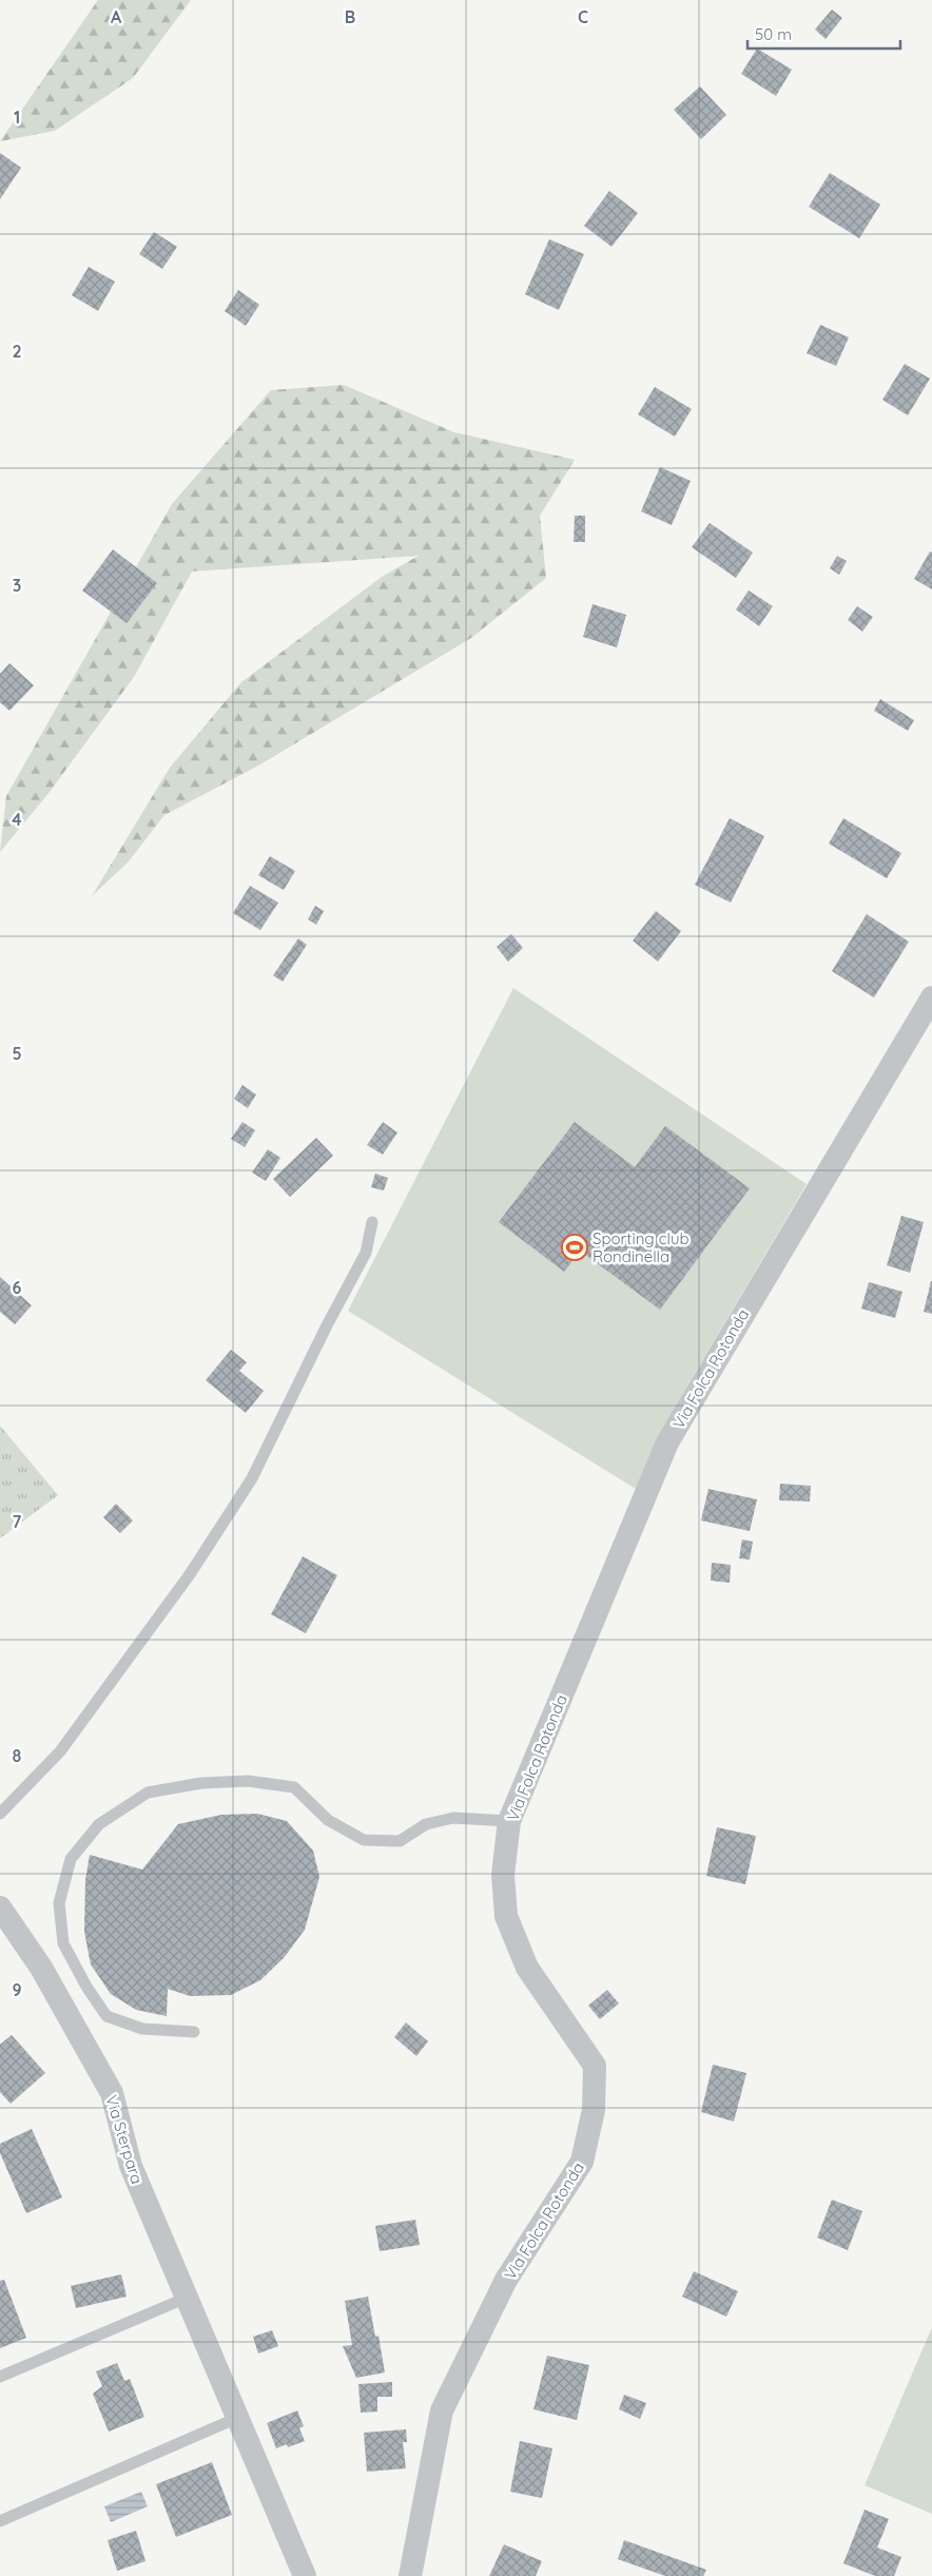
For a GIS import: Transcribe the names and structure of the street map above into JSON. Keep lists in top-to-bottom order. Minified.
{"streets":{"street":["Via Folca Rotonda","Via Sterpara"]},"places":{"sports":["Sporting club Rondinella"]},"scale_bar":"50 m","grid":{"columns":["A","B","C"],"rows":["1","2","3","4","5","6","7","8","9"]}}
